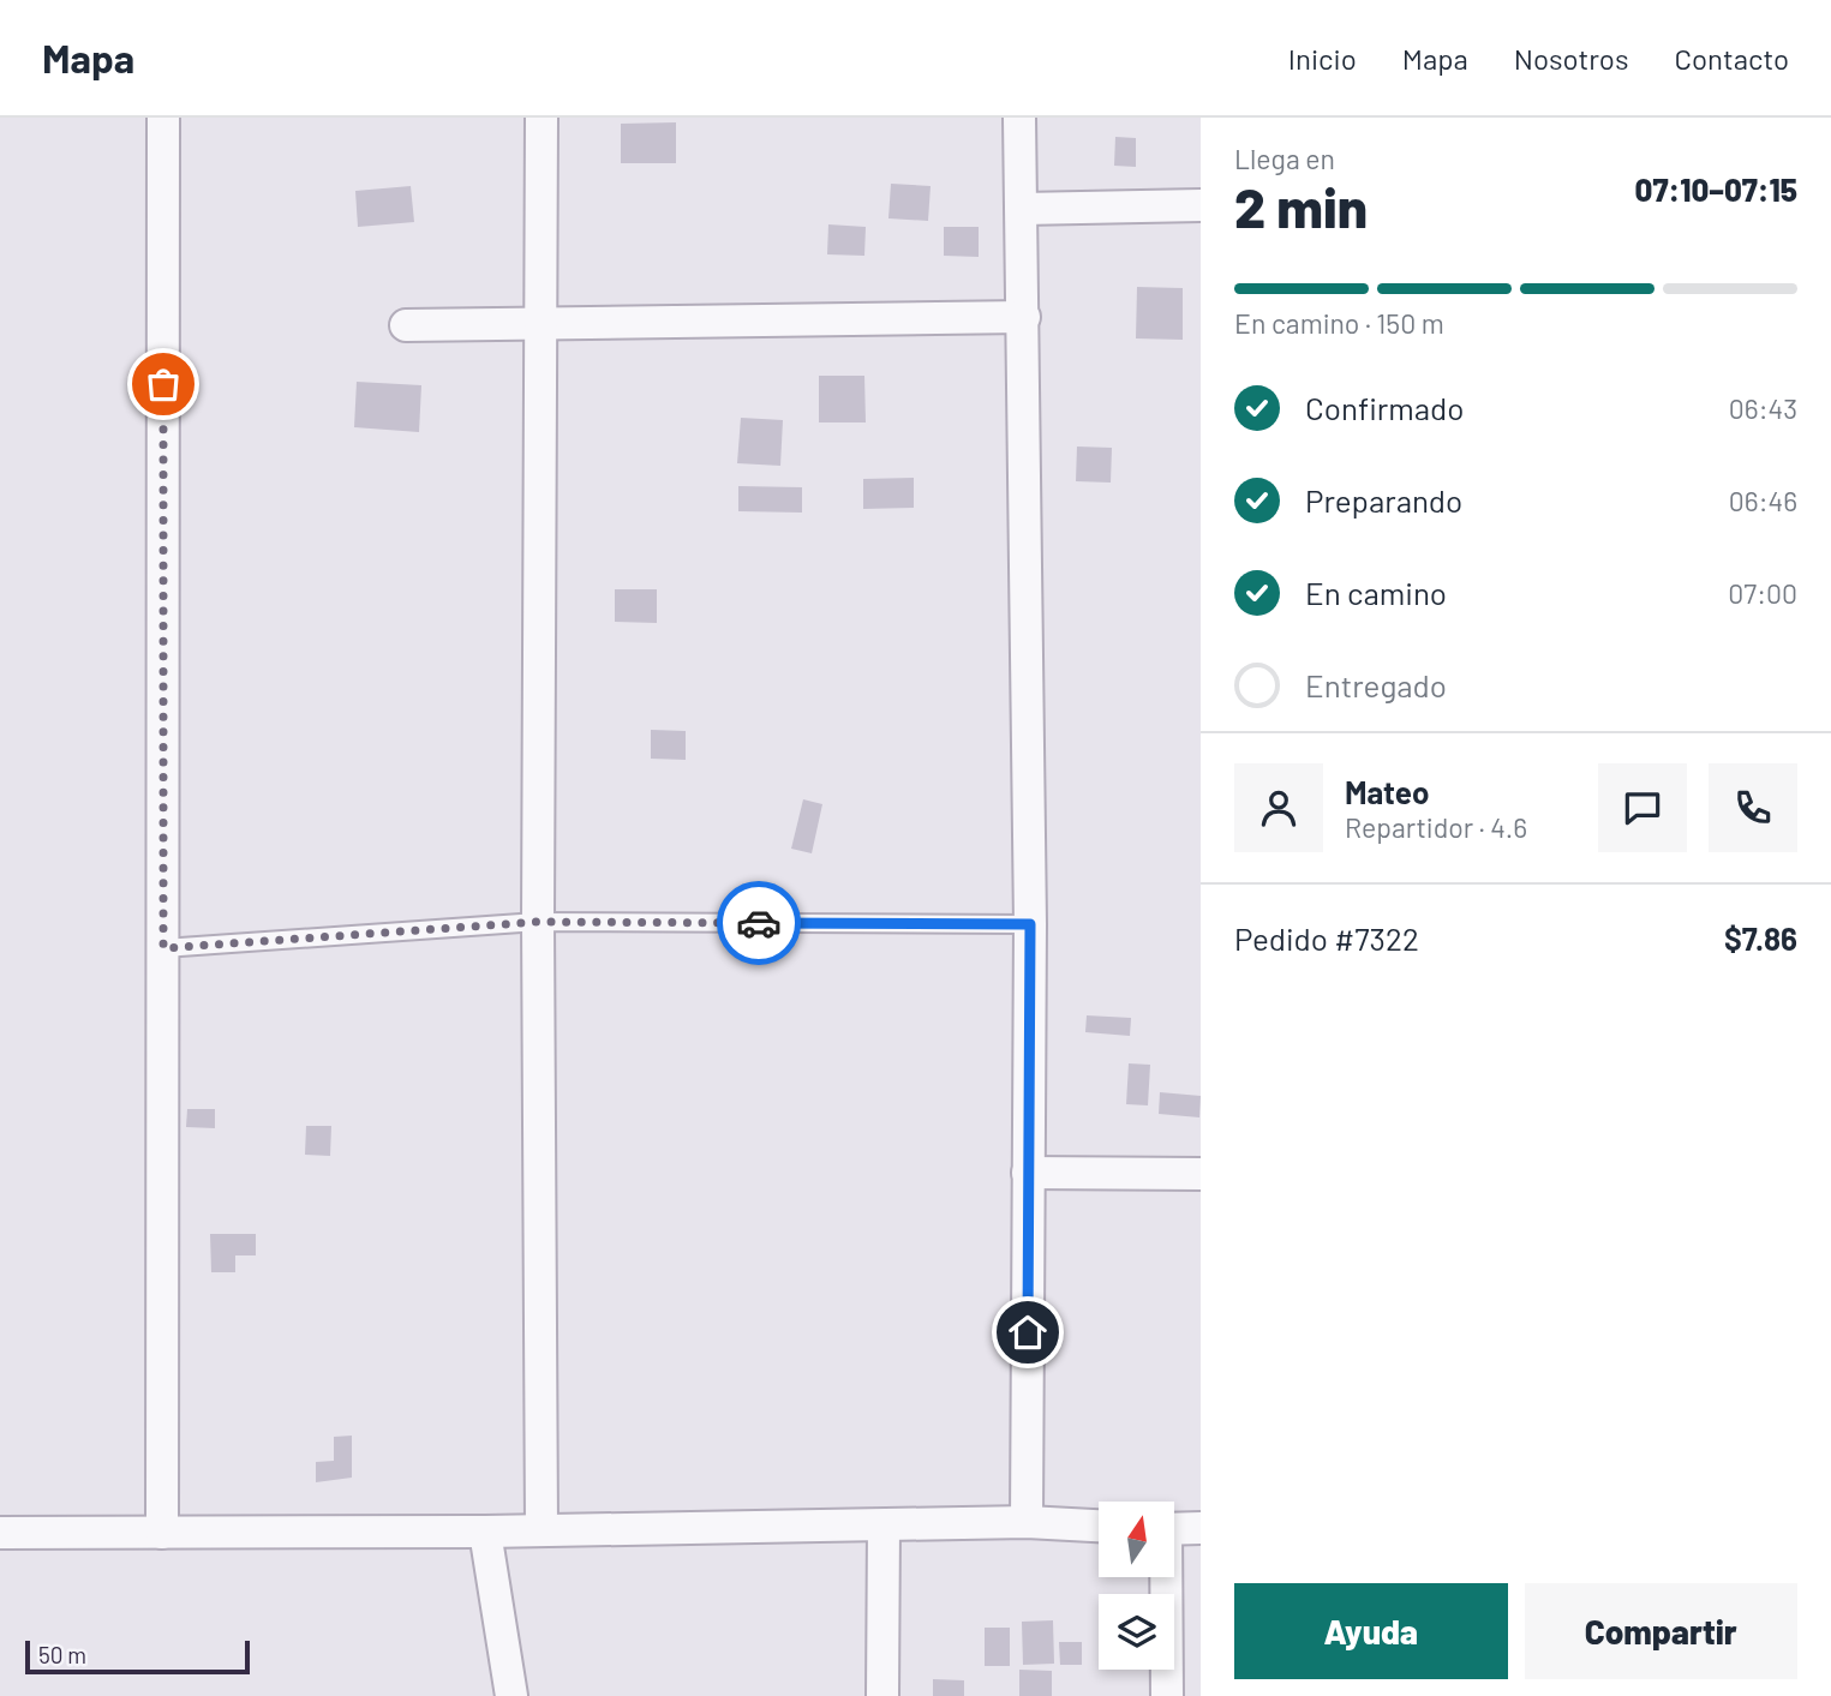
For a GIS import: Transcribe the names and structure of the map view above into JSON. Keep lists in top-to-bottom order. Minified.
{"scale_bar":"50 m","north":"top","page":{"header":"Mapa","nav":["Inicio","Mapa","Nosotros","Contacto"],"heading":["2 min","Llega en","07:10–07:15"],"panel":["Mateo","Repartidor · 4.6","Pedido #7322","$7.86"],"bar":"En camino · 150 m","list":[["Confirmado","06:43"],["Preparando","06:46"],["En camino","07:00"],"Entregado"],"buttons":["Ayuda","Compartir"],"scale":"50 m"}}
